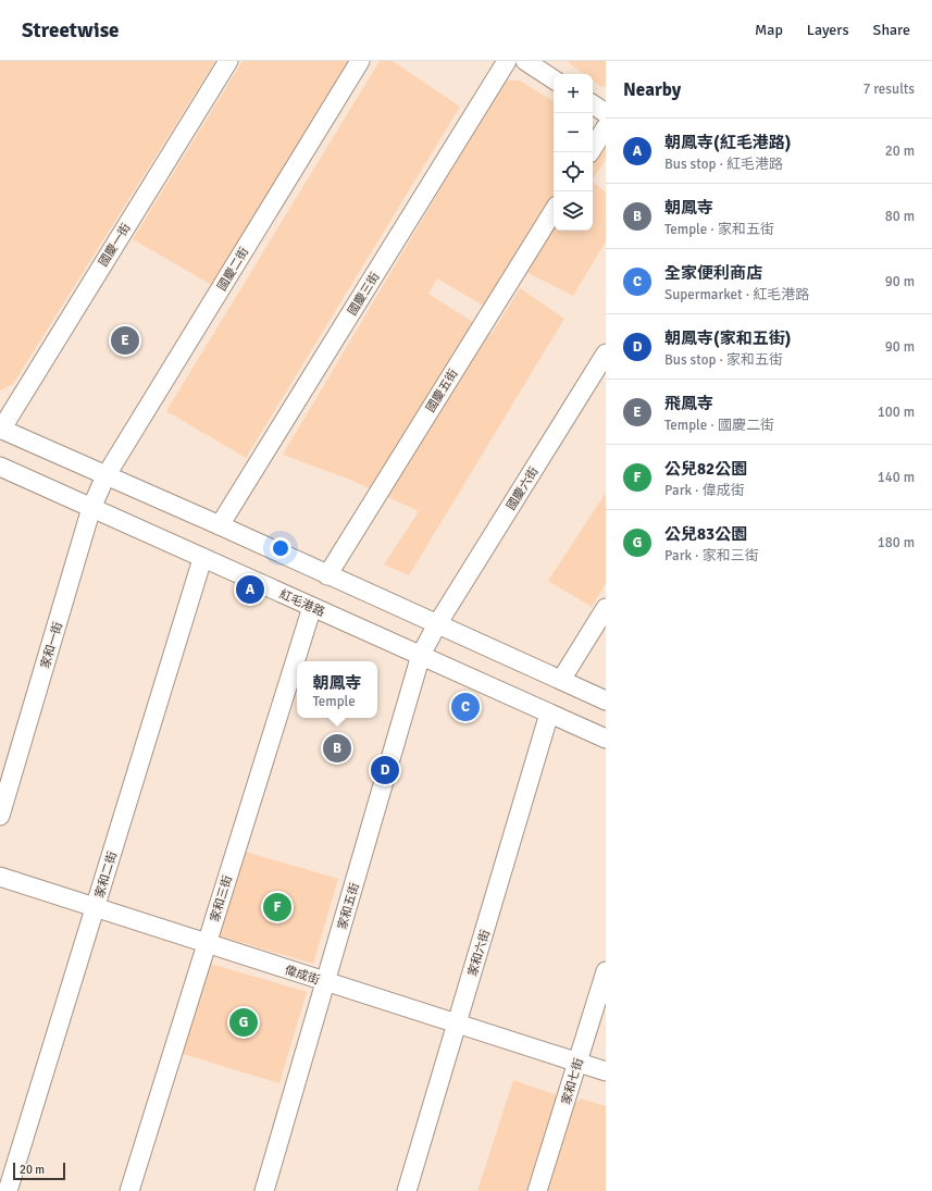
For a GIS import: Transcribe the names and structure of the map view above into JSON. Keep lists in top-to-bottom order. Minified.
{"streets":{"street":["國慶一街","國慶二街","國慶三街","國慶五街","國慶六街","紅毛港路","家和一街","家和二街","家和三街","家和五街","家和六街","偉成街","家和七街"]},"crossings":[["國慶二街","家和一街"],["國慶六街","家和五街"],["紅毛港路","家和一街"],["紅毛港路","家和二街"],["紅毛港路","家和三街"],["紅毛港路","家和五街"],["紅毛港路","家和六街"],["家和二街","偉成街"],["家和三街","偉成街"],["家和五街","偉成街"],["家和六街","偉成街"],["偉成街","家和七街"]],"scale_bar":"20 m","page":{"header":"Streetwise","nav":["Map","Layers","Share"],"heading":["Nearby","7 results"],"map_buttons":["+","−"],"list":[{"mark":"A","name":"朝鳳寺(紅毛港路)","note":"Bus stop · 紅毛港路","value":"20 m"},{"mark":"B","name":"朝鳳寺","note":"Temple · 家和五街","value":"80 m"},{"mark":"C","name":"全家便利商店","note":"Supermarket · 紅毛港路","value":"90 m"},{"mark":"D","name":"朝鳳寺(家和五街)","note":"Bus stop · 家和五街","value":"90 m"},{"mark":"E","name":"飛鳳寺","note":"Temple · 國慶二街","value":"100 m"},{"mark":"F","name":"公兒82公園","note":"Park · 偉成街","value":"140 m"},{"mark":"G","name":"公兒83公園","note":"Park · 家和三街","value":"180 m"}],"pins":["E","A","C","B","D","F","G"],"popup":["朝鳳寺","Temple"],"scale":"20 m"}}
